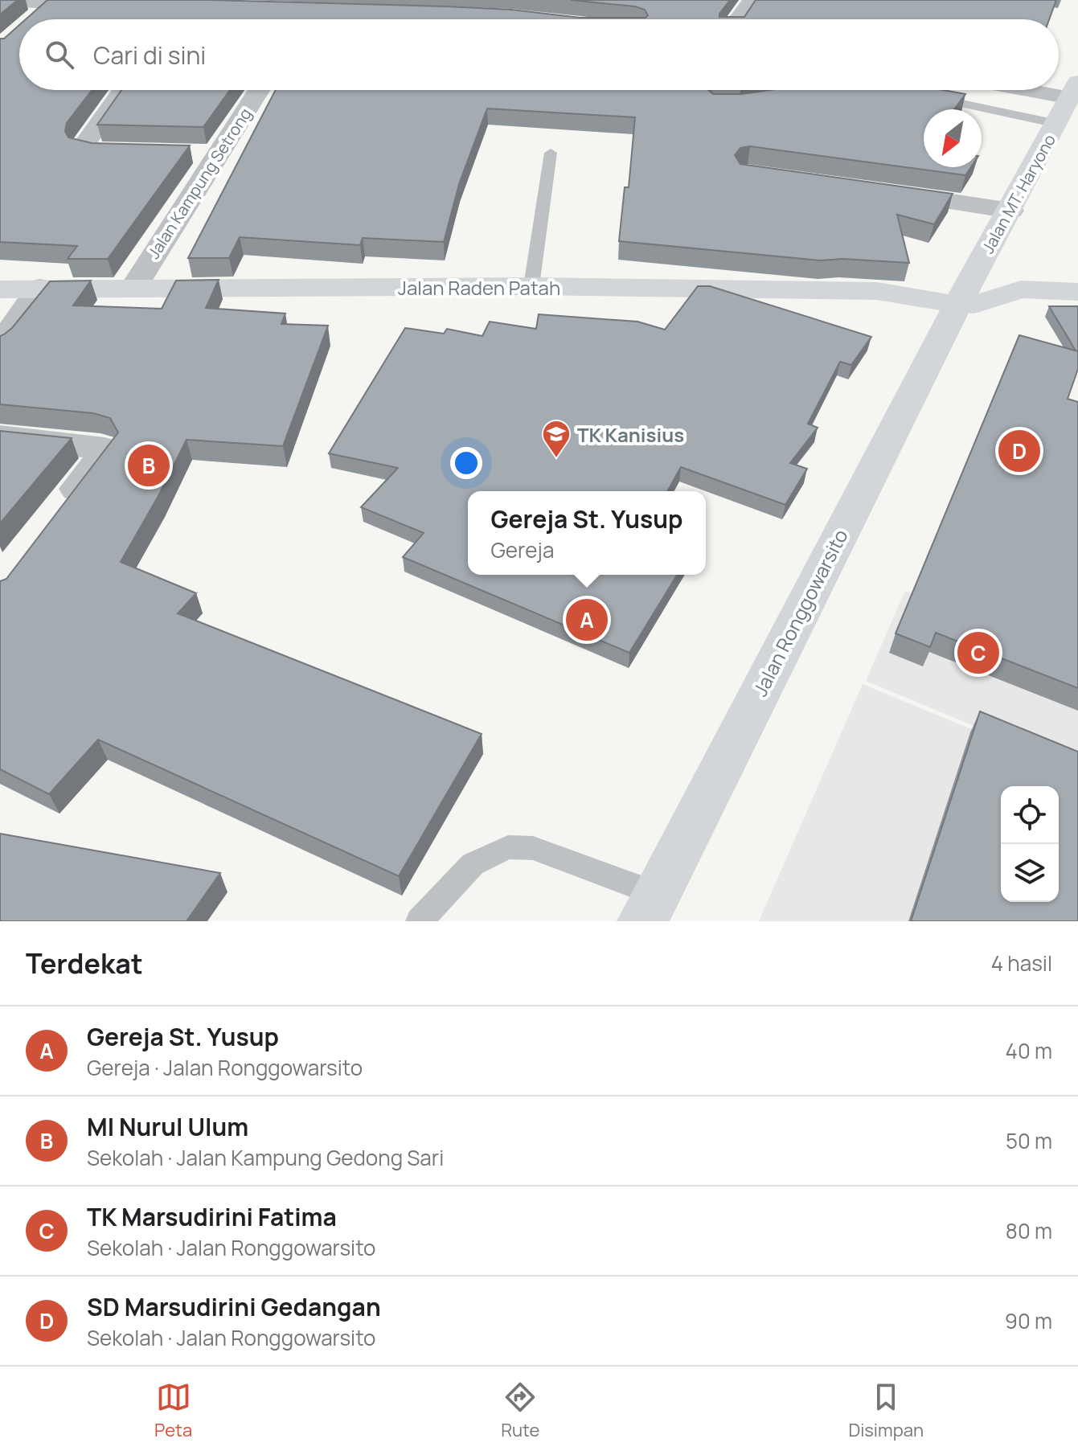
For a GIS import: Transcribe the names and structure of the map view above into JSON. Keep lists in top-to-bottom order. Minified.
{"streets":{"main road":["Jalan MT. Haryono","Jalan Raden Patah","Jalan Ronggowarsito"],"street":["Jalan Kampung Setrong"]},"crossings":[["Jalan Kampung Setrong","Jalan Raden Patah"],["Jalan MT. Haryono","Jalan Raden Patah"],["Jalan MT. Haryono","Jalan Ronggowarsito"],["Jalan Raden Patah","Jalan Ronggowarsito"]],"places":{"school or university":["TK Kanisius"]},"north":"bottom left","page":{"search":"Cari di sini","pins":["D","B","A","C"],"popup":["Gereja St. Yusup","Gereja"],"heading":["Terdekat","4 hasil"],"list":[{"mark":"A","name":"Gereja St. Yusup","note":"Gereja · Jalan Ronggowarsito","value":"40 m"},{"mark":"B","name":"MI Nurul Ulum","note":"Sekolah · Jalan Kampung Gedong Sari","value":"50 m"},{"mark":"C","name":"TK Marsudirini Fatima","note":"Sekolah · Jalan Ronggowarsito","value":"80 m"},{"mark":"D","name":"SD Marsudirini Gedangan","note":"Sekolah · Jalan Ronggowarsito","value":"90 m"}],"nav":["Peta","Rute","Disimpan"]}}
